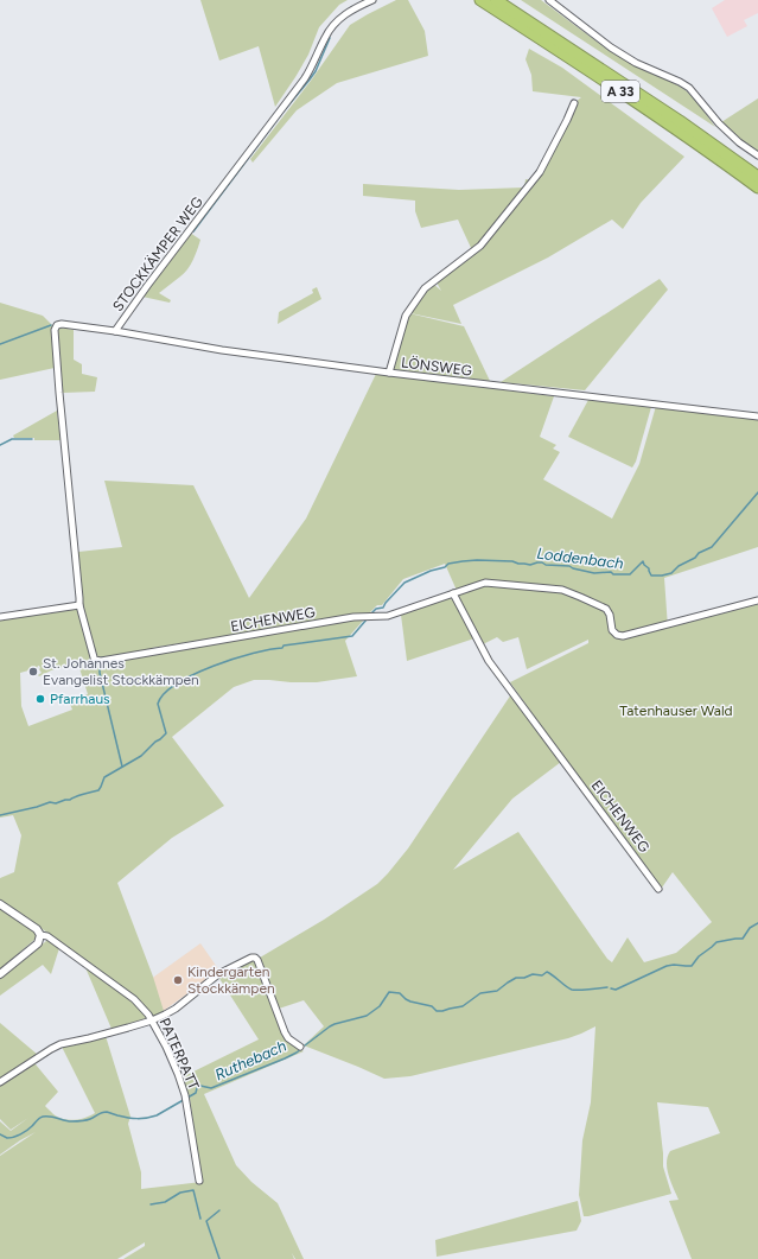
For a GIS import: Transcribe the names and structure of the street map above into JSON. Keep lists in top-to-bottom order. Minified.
{"streets":{"highway":["A 33"],"street":["STOCKKÄMPER WEG","LÖNSWEG","EICHENWEG","PATERPATT"]},"crossings":[["STOCKKÄMPER WEG","LÖNSWEG"],["STOCKKÄMPER WEG","EICHENWEG"]],"water":["Loddenbach","Ruthebach"],"parks":["Tatenhauser Wald"],"places":["St. Johannes Evangelist Stockkämpen","Pfarrhaus","Kindergarten Stockkämpen"]}
